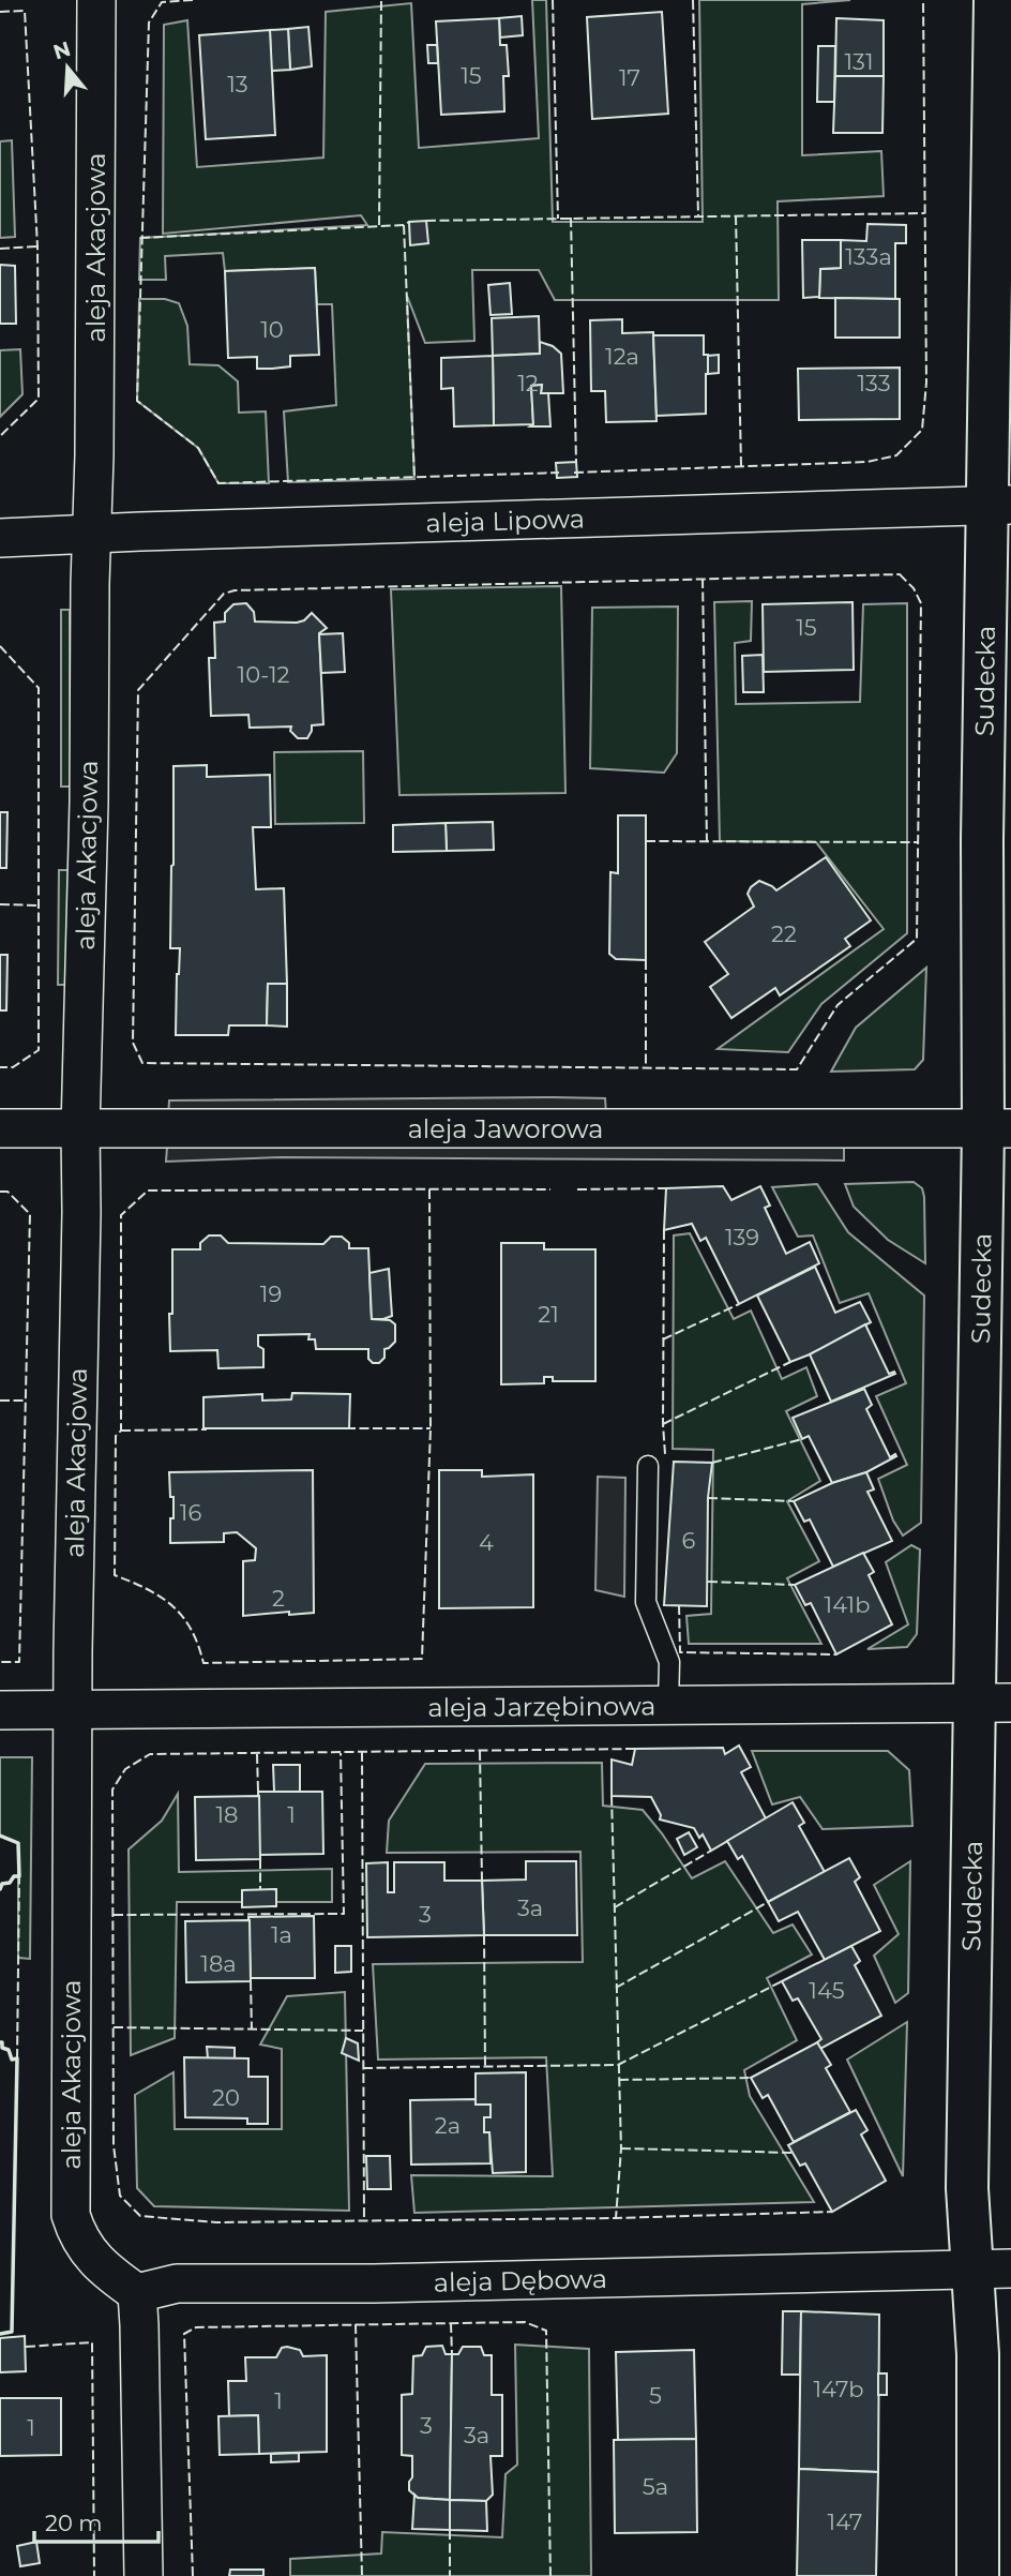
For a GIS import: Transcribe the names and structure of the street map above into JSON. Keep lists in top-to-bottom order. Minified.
{"streets":{"street":["aleja Akacjowa","aleja Lipowa","Sudecka","aleja Jaworowa","aleja Jarzębinowa","aleja Dębowa"]},"crossings":[["aleja Akacjowa","aleja Lipowa"],["aleja Akacjowa","aleja Jaworowa"],["aleja Akacjowa","aleja Jarzębinowa"],["aleja Akacjowa","aleja Dębowa"],["aleja Lipowa","Sudecka"],["Sudecka","aleja Jaworowa"],["Sudecka","aleja Jarzębinowa"],["Sudecka","aleja Dębowa"]],"house_numbers":["131","15","17","13","133a","10","12a","12","133","15","10-12","22","139","19","21","16","6","4","2","141b","18","1","3a","3","1a","18a","145","20","2a","147b","5","1","3","1","3a","5a","147"],"scale_bar":"20 m","north":"top"}
